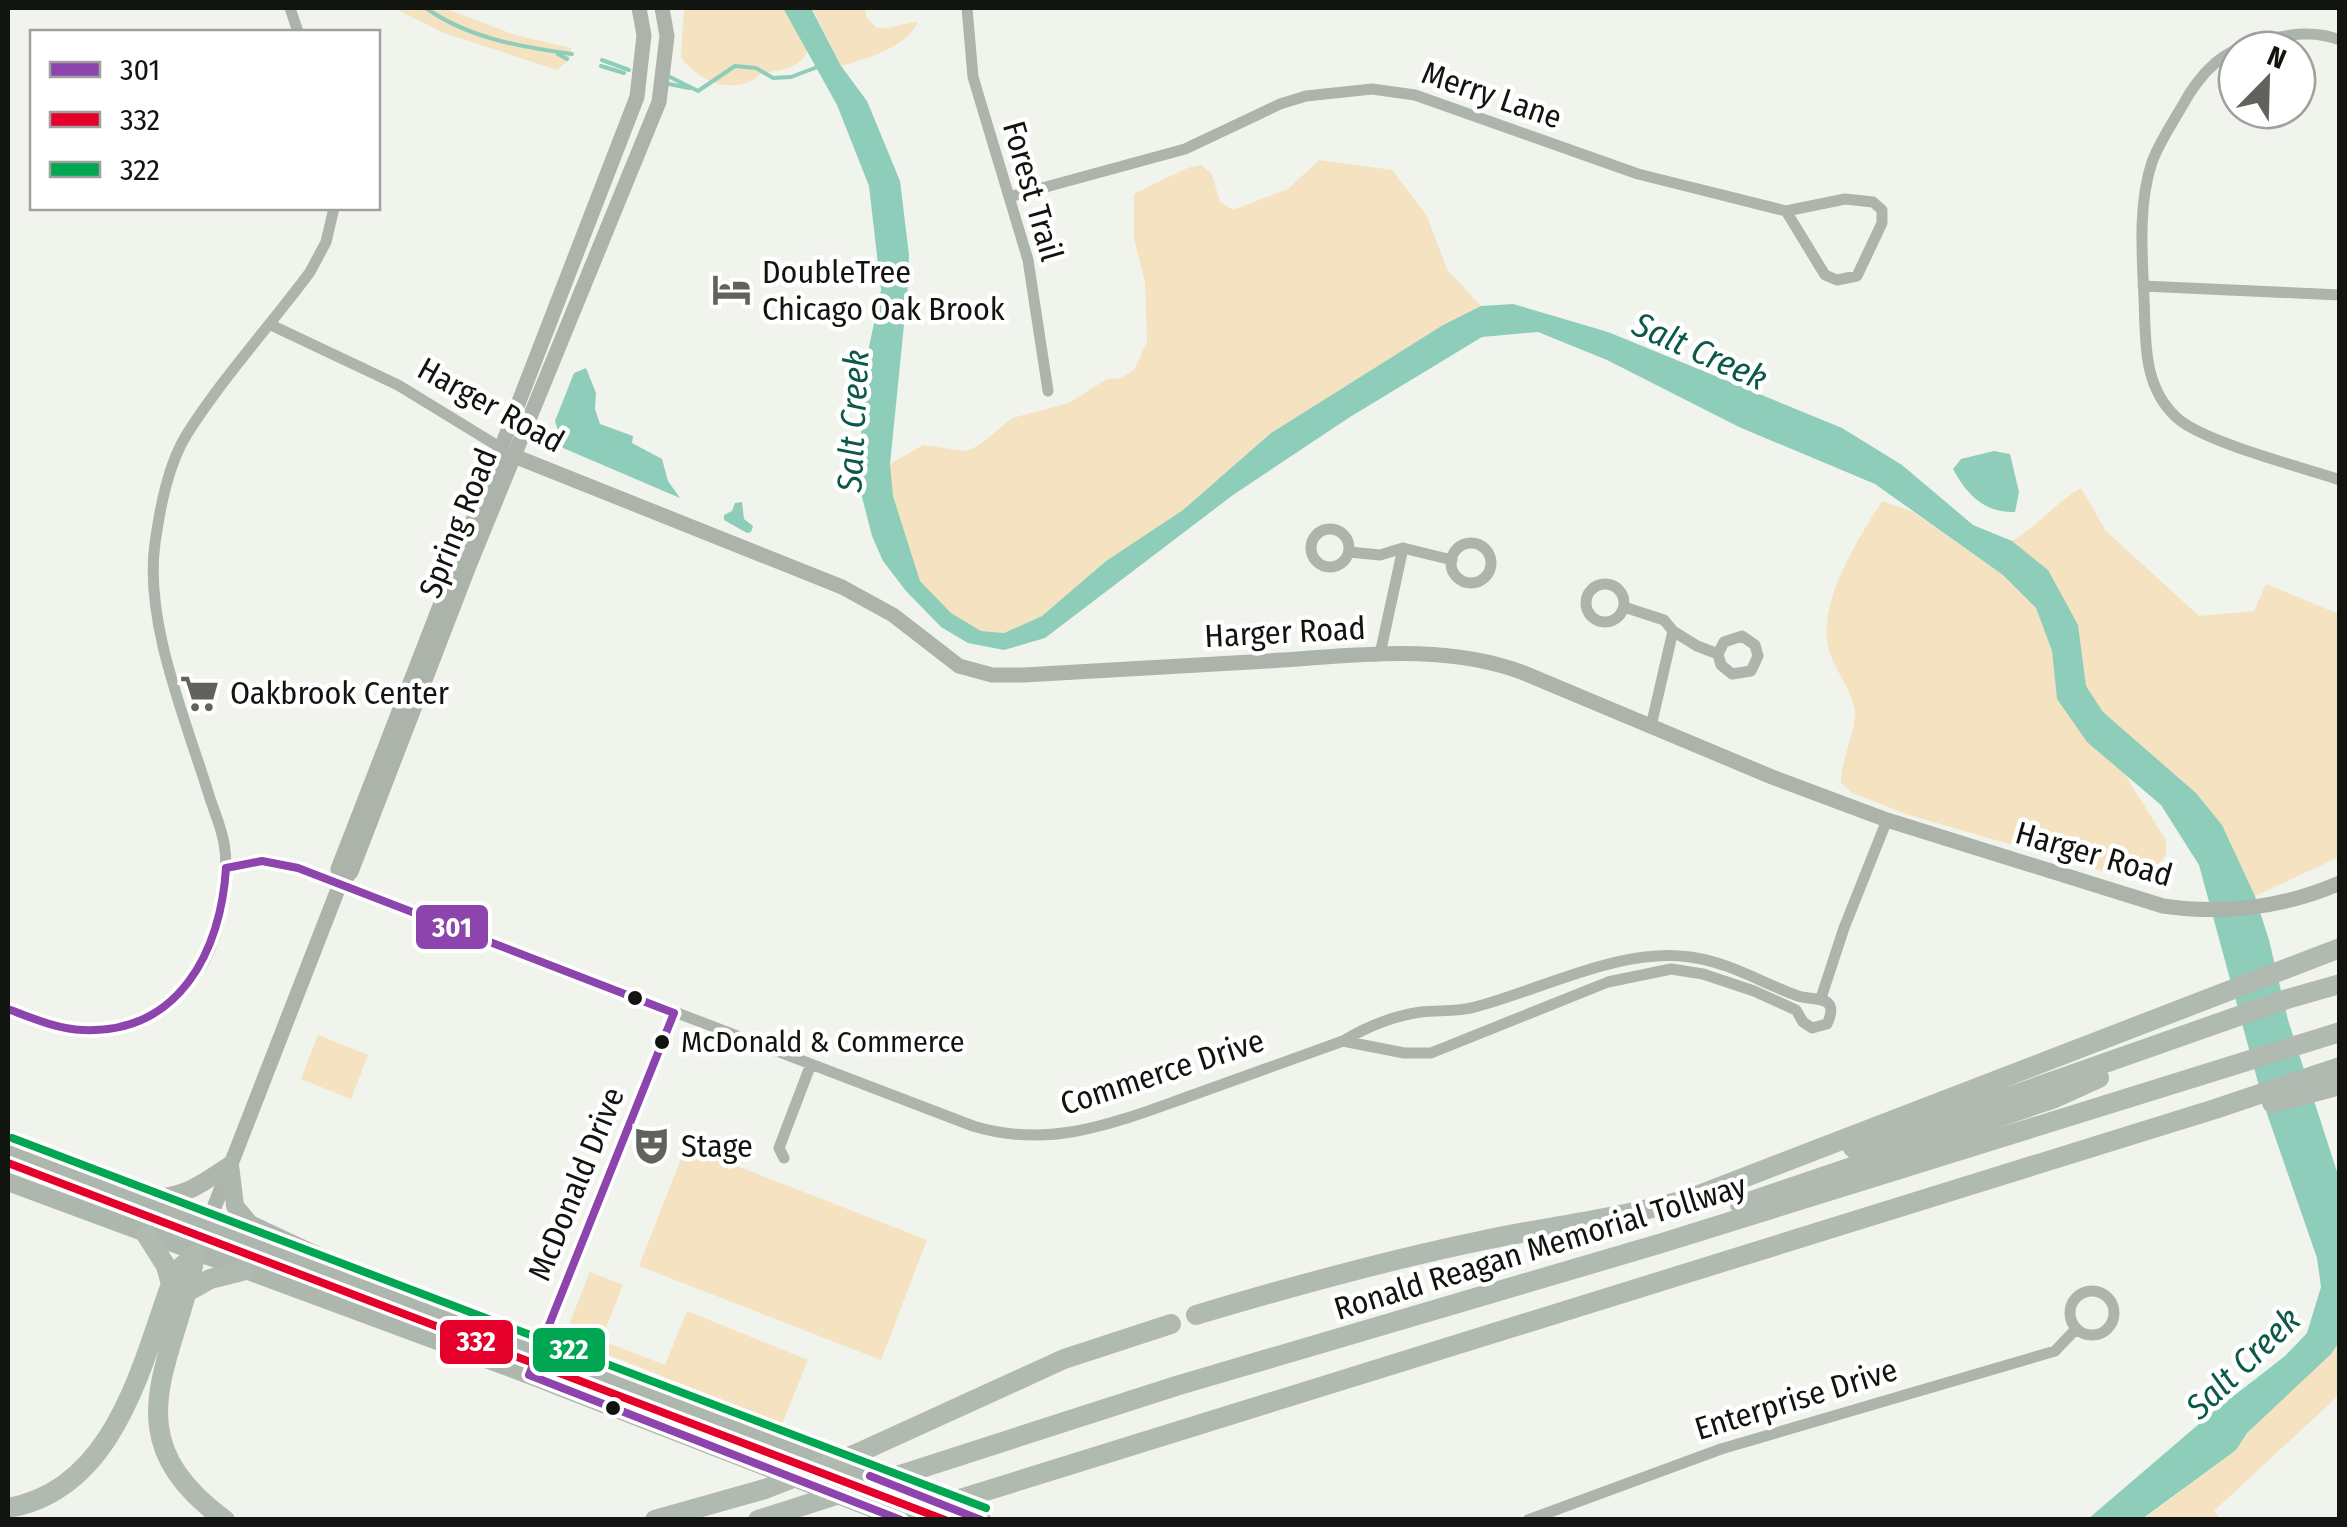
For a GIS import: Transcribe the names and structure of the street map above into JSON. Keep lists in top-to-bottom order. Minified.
{"streets":{"highway":["Ronald Reagan Memorial Tollway"],"street":["Merry Lane","Forest Trail","Harger Road","Spring Road","Commerce Drive","McDonald Drive","Enterprise Drive"]},"crossings":[["Merry Lane","Forest Trail"],["Harger Road","Spring Road"],["Spring Road","Commerce Drive"],["Commerce Drive","McDonald Drive"]],"water":["Salt Creek"],"places":{"hotel":["DoubleTree Chicago Oak Brook"],"supermarket":["Oakbrook Center"],"other":["McDonald & Commerce"],"theatre":["Stage"]},"lines":["transit line 301","transit line 322","transit line 332"],"legend":["301","332","322"],"north":"top right"}
